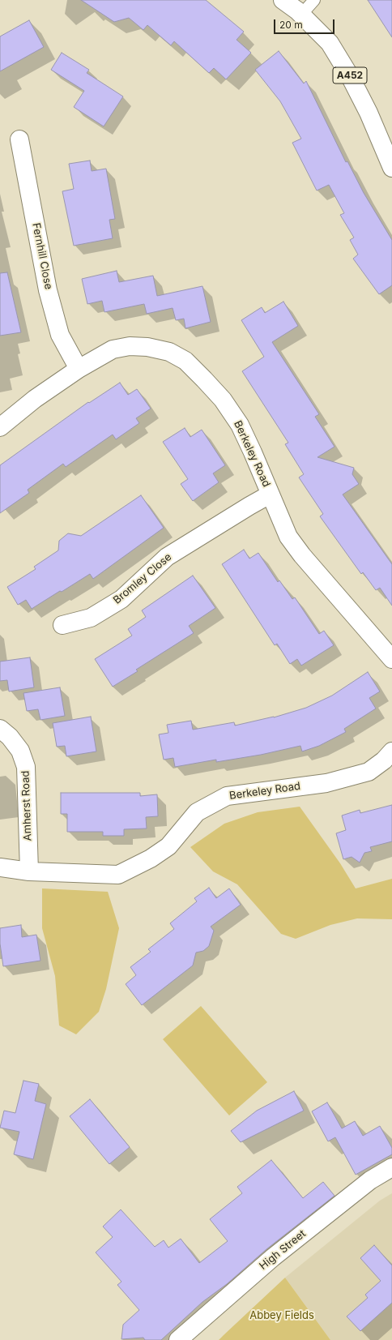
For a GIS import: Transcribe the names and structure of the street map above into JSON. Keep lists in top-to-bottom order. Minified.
{"streets":{"street":["A452","Fernhill Close","Berkeley Road","Bromley Close","Amherst Road","High Street"]},"crossings":[["Fernhill Close","Berkeley Road"],["Berkeley Road","Bromley Close"],["Berkeley Road","Amherst Road"]],"parks":["Abbey Fields"],"scale_bar":"20 m"}
